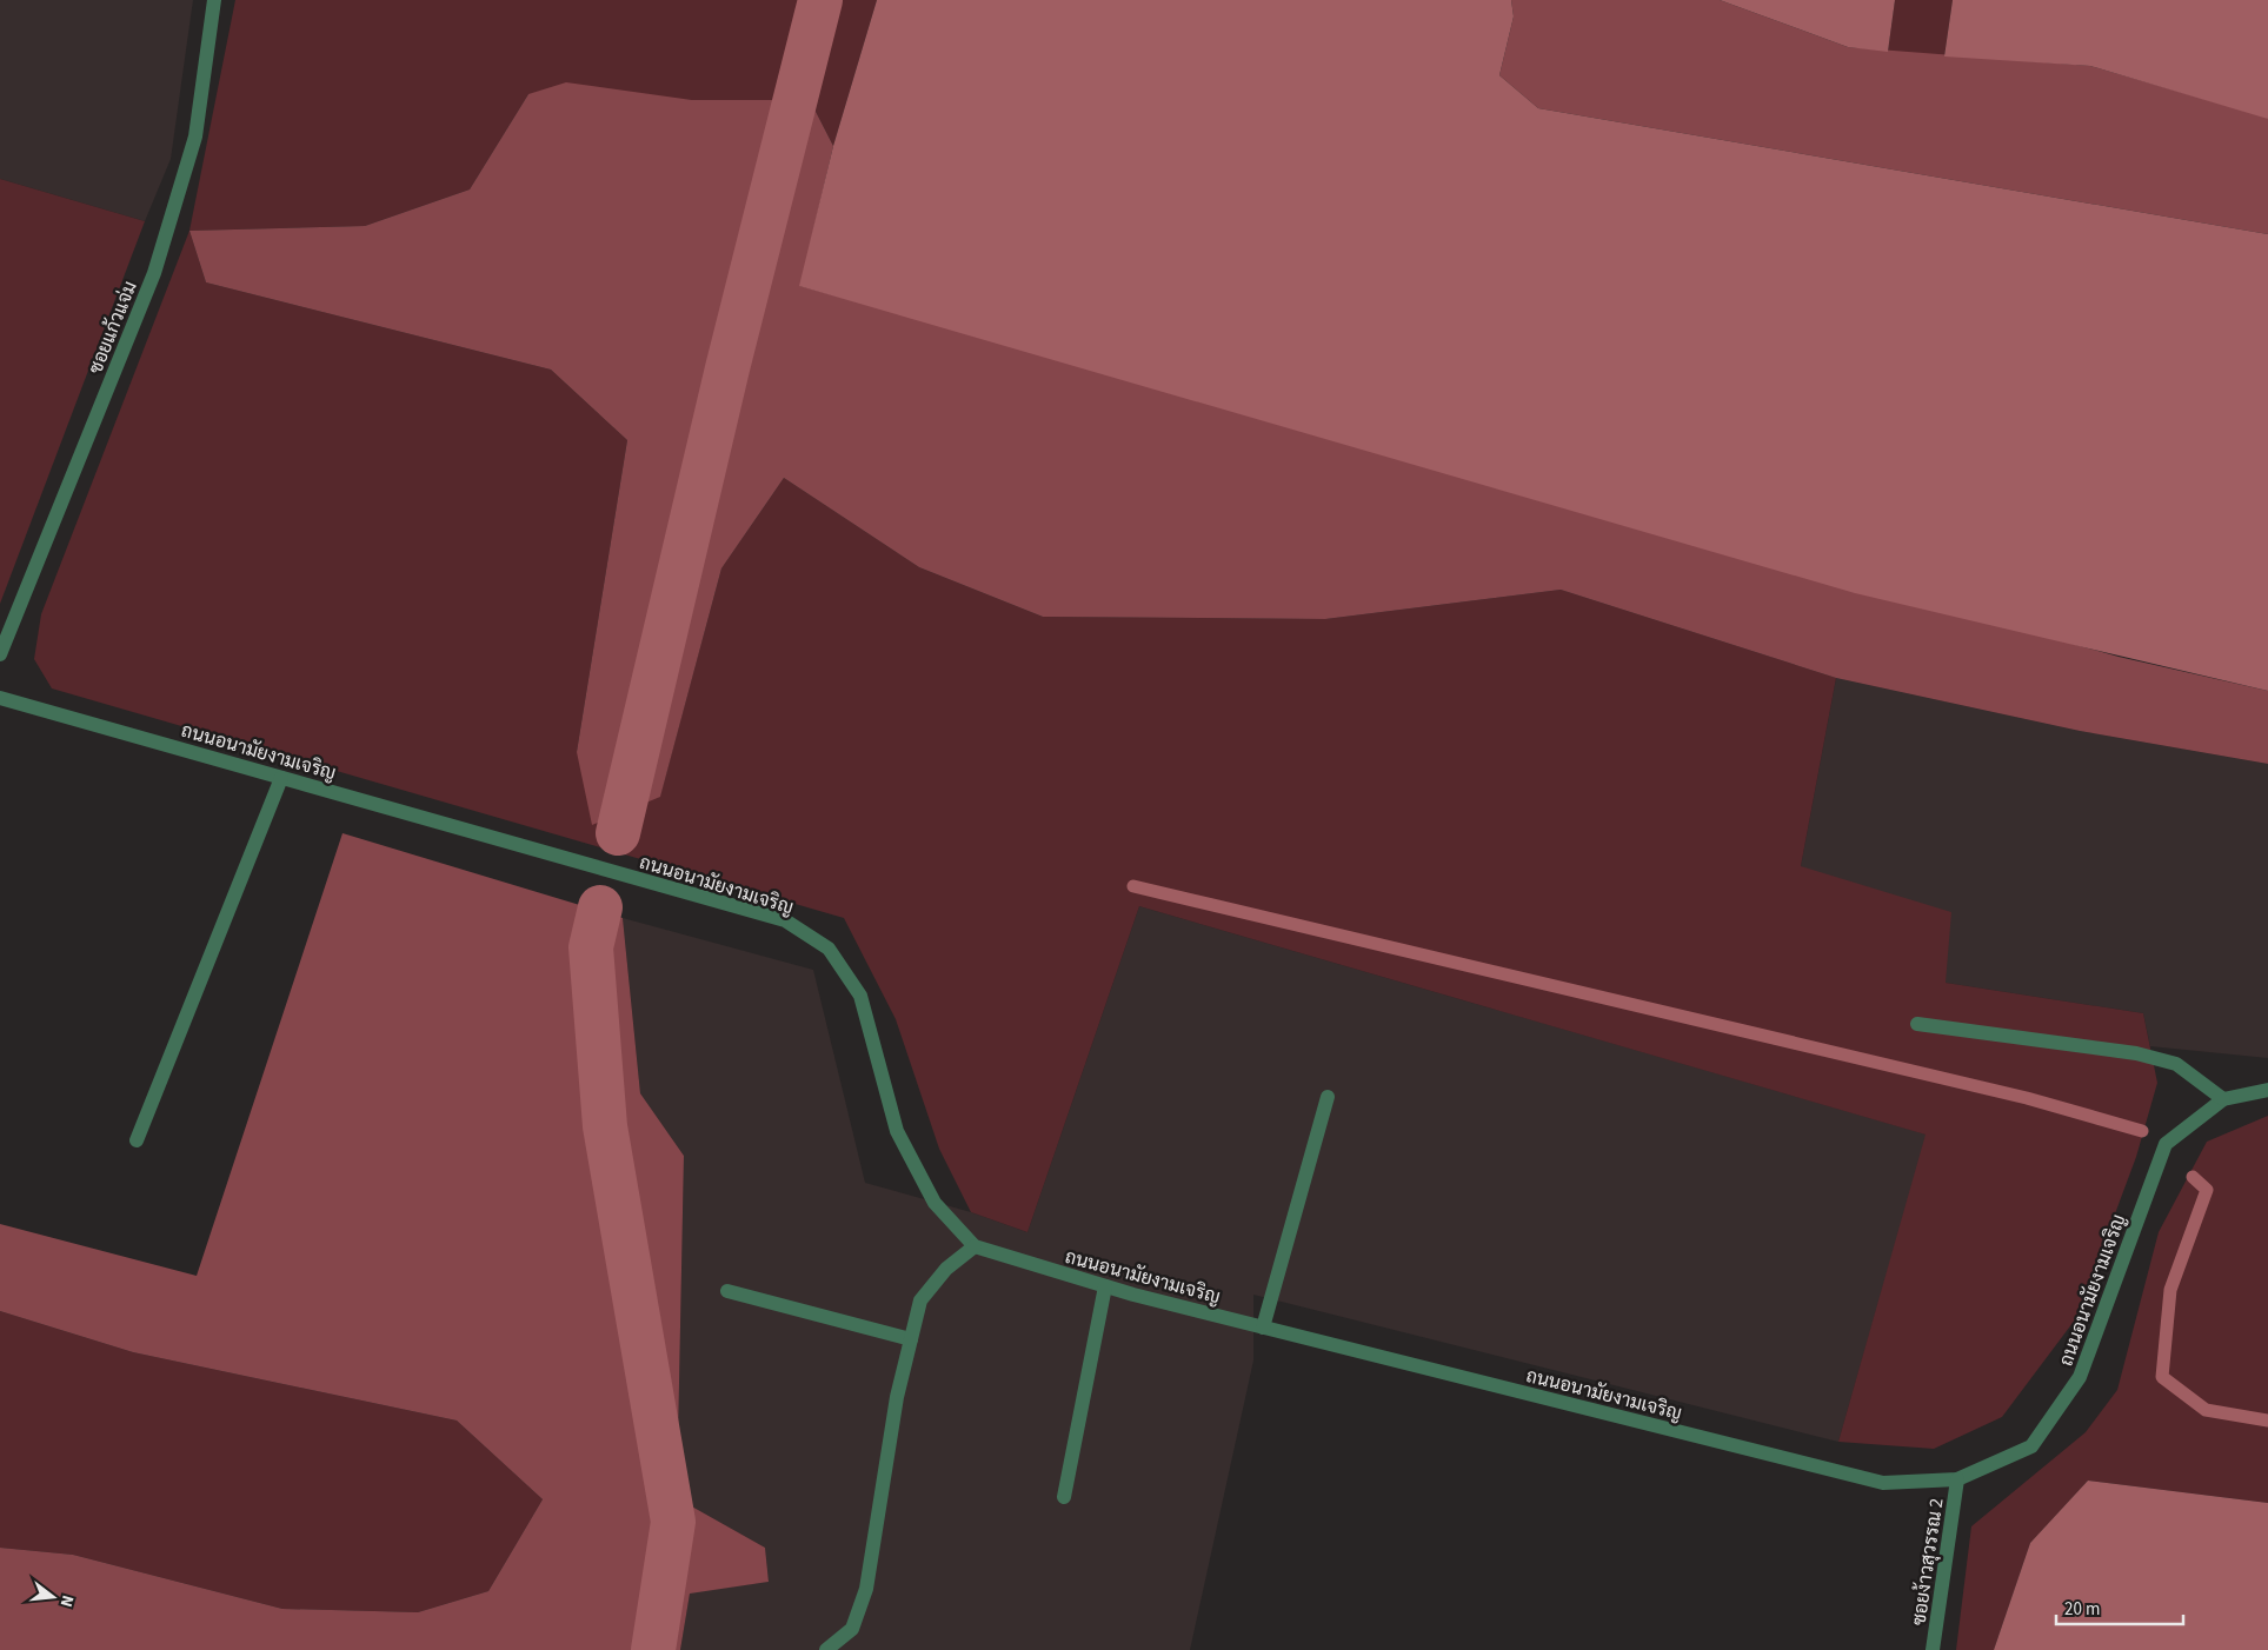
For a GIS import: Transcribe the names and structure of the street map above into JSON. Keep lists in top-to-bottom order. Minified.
{"streets":{"street":["ซอยแก้วแจ่ม","ถนนอนามัยงามเจริญ","ซอยง้าวสุวรรณ 2"]},"crossings":[["ถนนอนามัยงามเจริญ","ซอยง้าวสุวรรณ 2"]],"scale_bar":"20 m","north":"right"}
